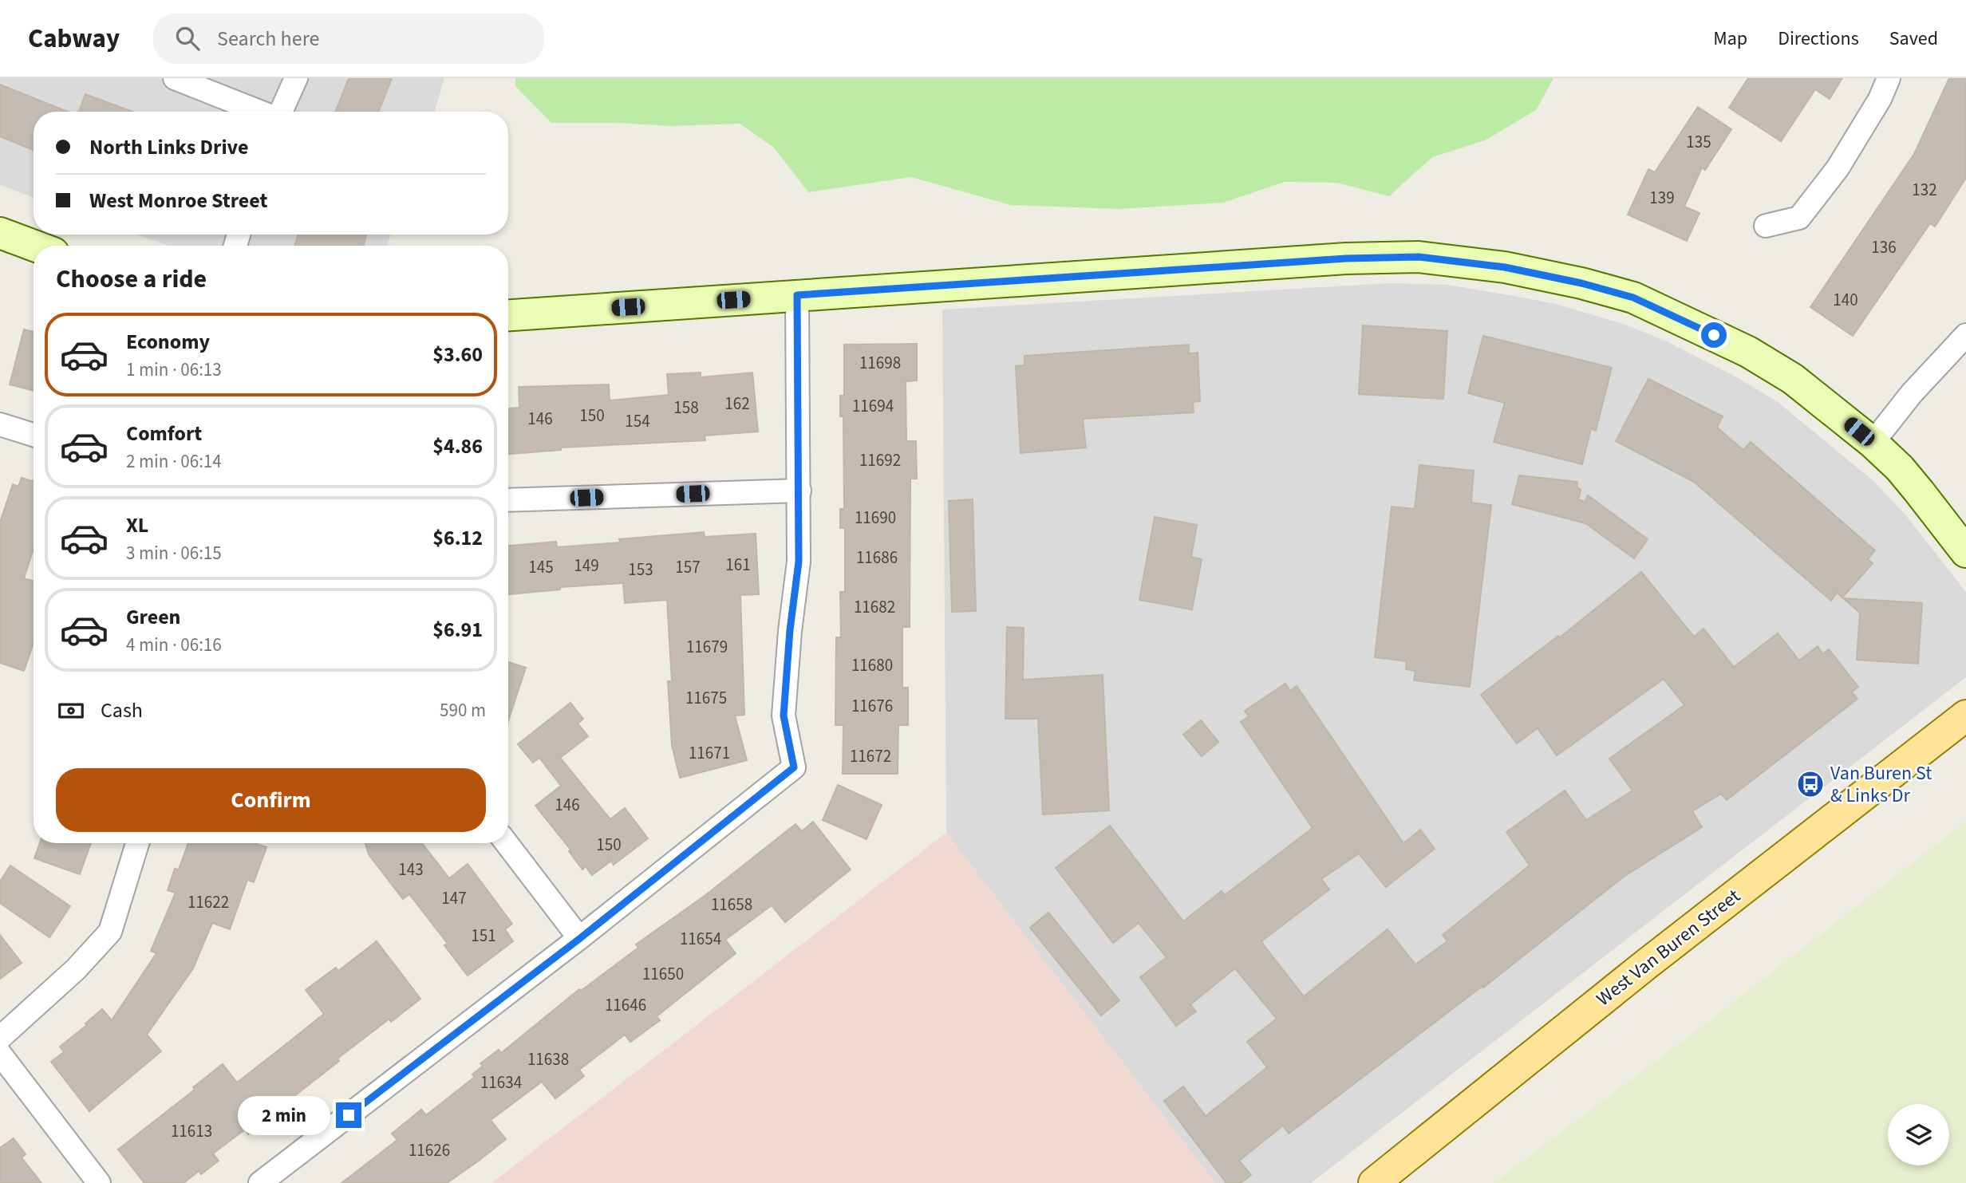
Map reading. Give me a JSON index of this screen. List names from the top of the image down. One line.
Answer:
{"streets":{"main road":["West Van Buren Street"]},"places":{"bus stop":["Van Buren St & Links Dr"]},"house_numbers":["135","132","139","136","140","11698","162","11694","158","150","146","154","11692","11690","11686","161","149","145","157","153","11682","11679","11680","11675","11676","11671","11672","146","150","143","147","11622","11658","151","11654","11650","11646","11638","11634","11613","11626"],"page":{"header":"Cabway","search":"Search here","nav":["Map","Directions","Saved"],"banner":["North Links Drive","West Monroe Street"],"heading":"Choose a ride","list":[{"name":"Economy","note":"1 min · 06:13","value":"$3.60"},{"name":"Comfort","note":"2 min · 06:14","value":"$4.86"},{"name":"XL","note":"3 min · 06:15","value":"$6.12"},{"name":"Green","note":"4 min · 06:16","value":"$6.91"}],"pay":["Cash","590 m"],"buttons":"Confirm","bubble":"2 min"}}
